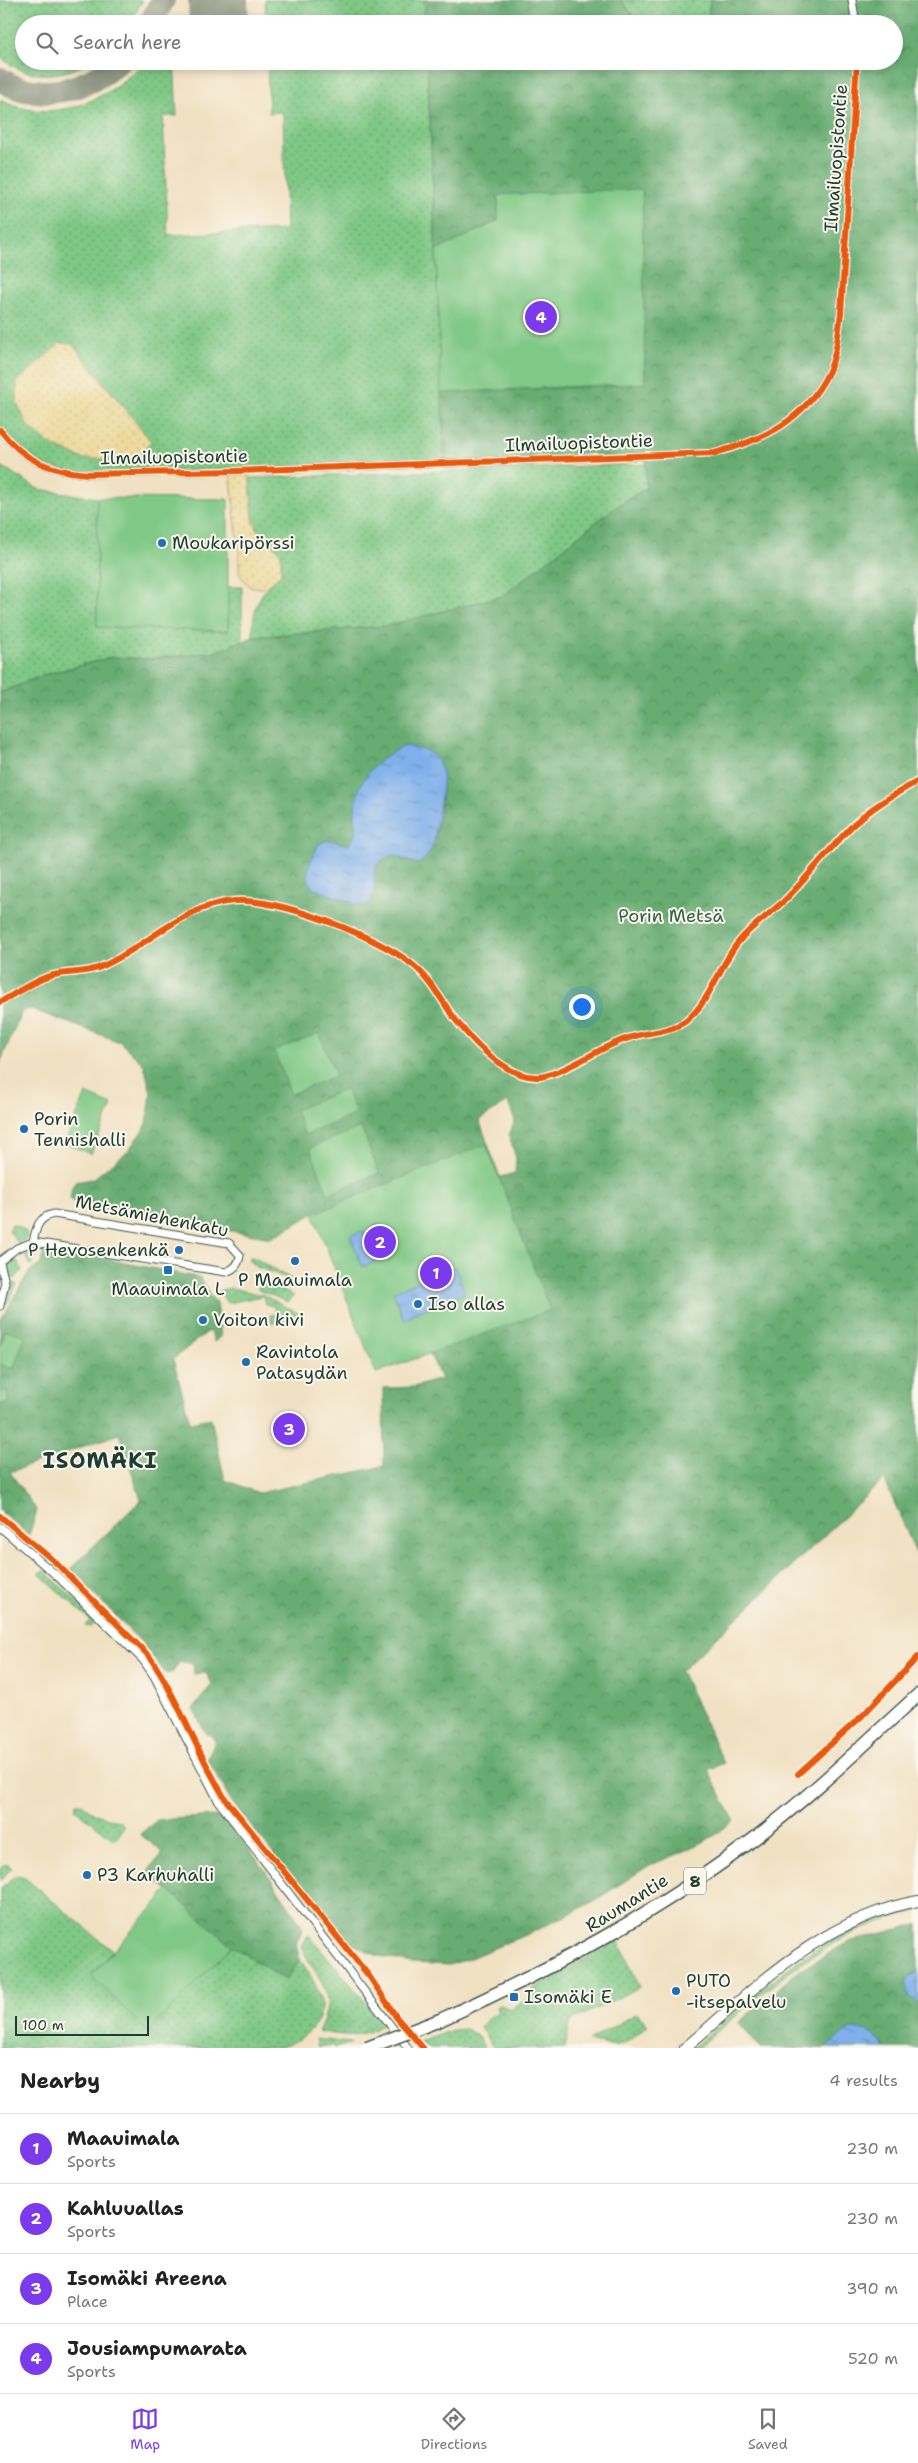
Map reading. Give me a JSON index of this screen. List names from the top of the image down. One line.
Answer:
{"streets":{"highway":["8","Raumantie"],"street":["Ilmailuopistontie","Metsämiehenkatu"]},"districts":["ISOMÄKI"],"parks":["Porin Metsä"],"places":{"other":["Moukaripörssi","Porin Tennishalli","P Hevosenkenkä","P Maauimala","Iso allas","Voiton kivi","Ravintola Patasydän","P3 Karhuhalli","PUTO -itsepalvelu"],"transit":["Maauimala L","Isomäki E"]},"scale_bar":"100 m","page":{"search":"Search here","pins":["4","2","1","3"],"scale":"100 m","heading":["Nearby","4 results"],"list":[{"mark":"1","name":"Maauimala","note":"Sports","value":"230 m"},{"mark":"2","name":"Kahluuallas","note":"Sports","value":"230 m"},{"mark":"3","name":"Isomäki Areena","note":"Place","value":"390 m"},{"mark":"4","name":"Jousiampumarata","note":"Sports","value":"520 m"}],"nav":["Map","Directions","Saved"]}}
